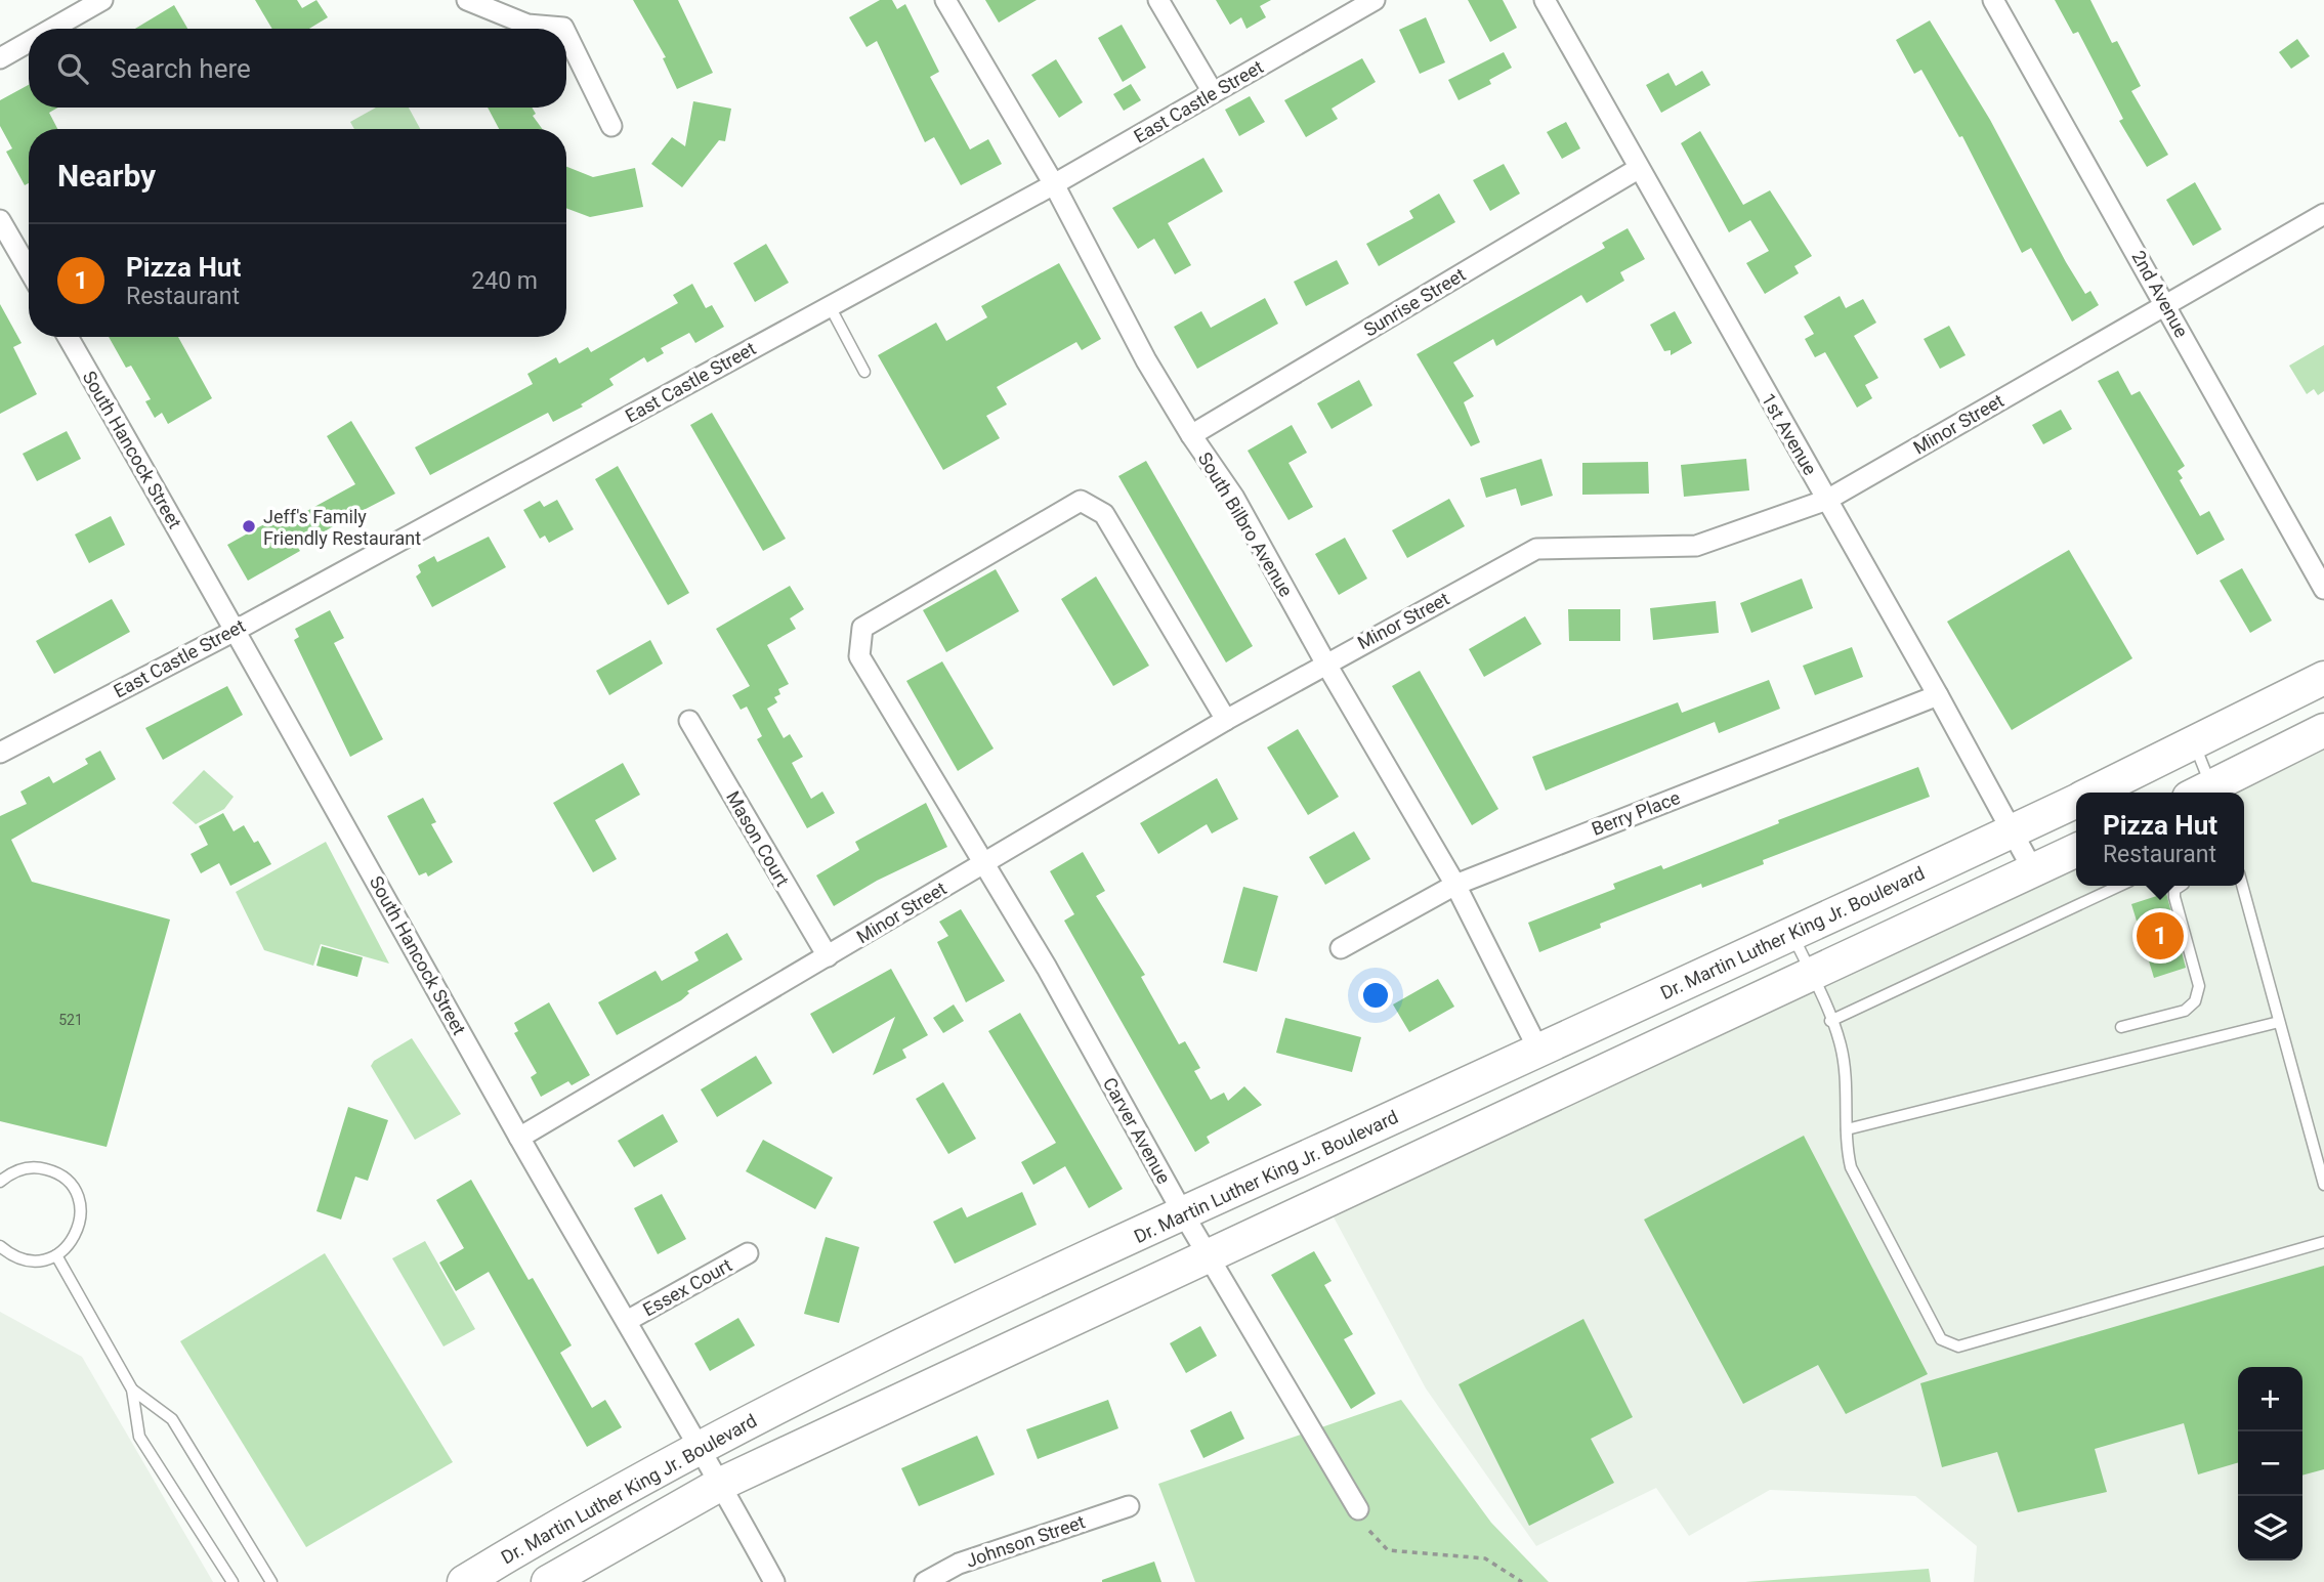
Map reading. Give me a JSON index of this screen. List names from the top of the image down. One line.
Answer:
{"streets":{"main road":["Dr. Martin Luther King Jr. Boulevard"],"street":["East Castle Street","2nd Avenue","Sunrise Street","Minor Street","1st Avenue","South Hancock Street","South Bilbro Avenue","Berry Place","Mason Court","Carver Avenue","Essex Court","Johnson Street"]},"crossings":[["East Castle Street","South Hancock Street"],["East Castle Street","South Bilbro Avenue"],["2nd Avenue","Minor Street"],["Sunrise Street","1st Avenue"],["Sunrise Street","South Bilbro Avenue"],["Minor Street","1st Avenue"],["Minor Street","South Hancock Street"],["Minor Street","South Bilbro Avenue"],["Minor Street","Mason Court"],["Minor Street","Carver Avenue"],["1st Avenue","Berry Place"],["1st Avenue","Dr. Martin Luther King Jr. Boulevard"],["South Hancock Street","Dr. Martin Luther King Jr. Boulevard"],["South Hancock Street","Essex Court"],["South Bilbro Avenue","Berry Place"],["South Bilbro Avenue","Dr. Martin Luther King Jr. Boulevard"],["Dr. Martin Luther King Jr. Boulevard","Carver Avenue"]],"places":["Jeff's Family Friendly Restaurant"],"house_numbers":["521"],"page":{"search":"Search here","heading":"Nearby","list":[{"mark":"1","name":"Pizza Hut","note":"Restaurant","value":"240 m"}],"popup":["Pizza Hut","Restaurant"],"pins":"1","map_buttons":["+","−"]}}
